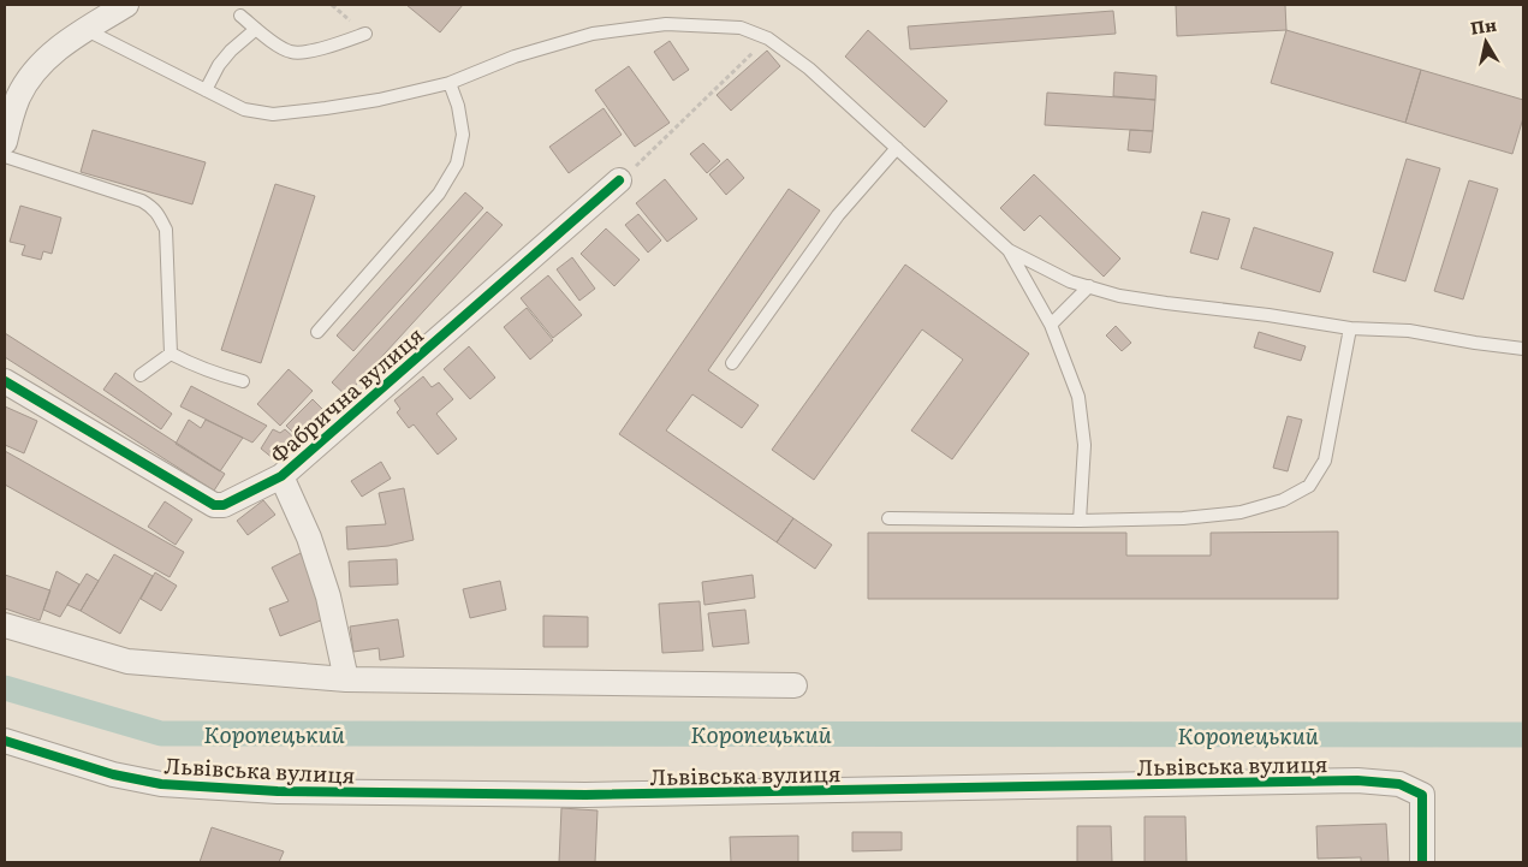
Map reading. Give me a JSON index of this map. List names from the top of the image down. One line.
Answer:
{"streets":{"street":["Фабрична вулиця","Львівська вулиця"]},"water":["Коропецький"],"north":"top"}
